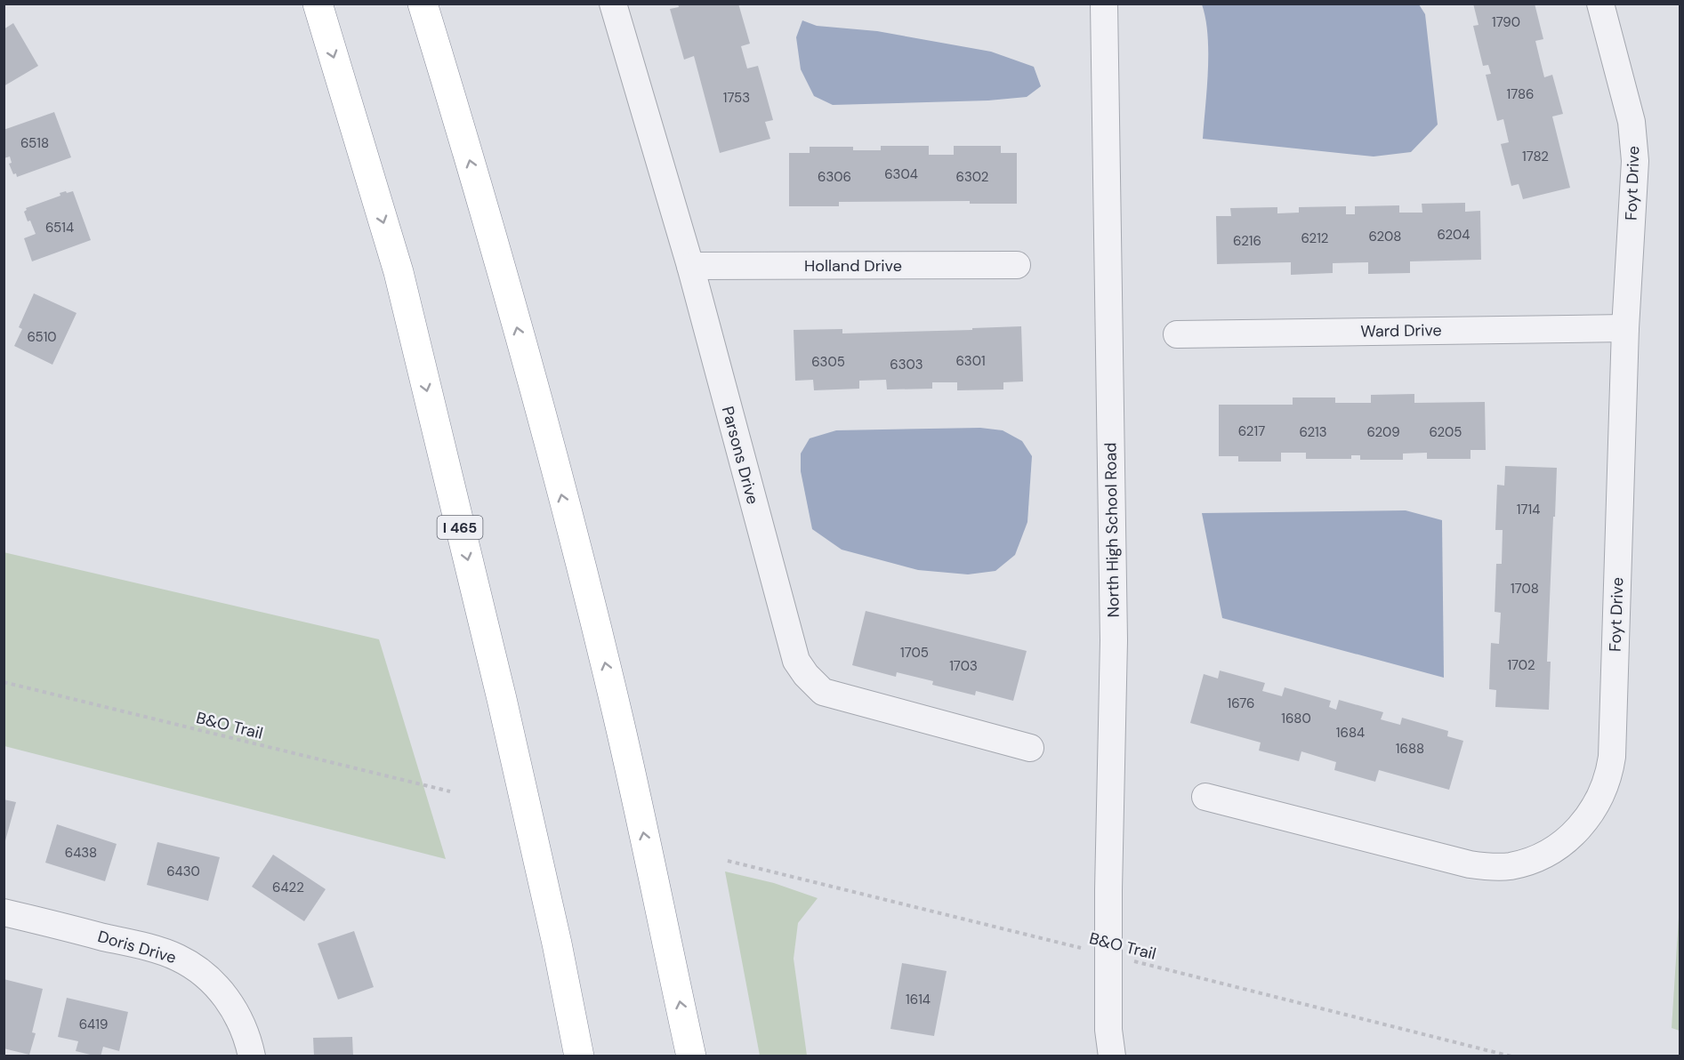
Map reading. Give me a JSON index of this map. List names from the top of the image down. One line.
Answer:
{"streets":{"highway":["I 465"],"street":["Foyt Drive","Holland Drive","Ward Drive","Parsons Drive","North High School Road","Doris Drive"],"path":["B&O Trail"]},"crossings":[["Foyt Drive","Ward Drive"],["Holland Drive","Parsons Drive"],["North High School Road","B&O Trail"]],"house_numbers":["1790","1786","1753","6518","1782","6304","6306","6302","6514","6204","6208","6212","6216","6510","6301","6305","6303","6217","6213","6209","6205","1714","1708","1705","1702","1703","1676","1680","1684","1688","6438","6430","6422","1614","6419"]}
